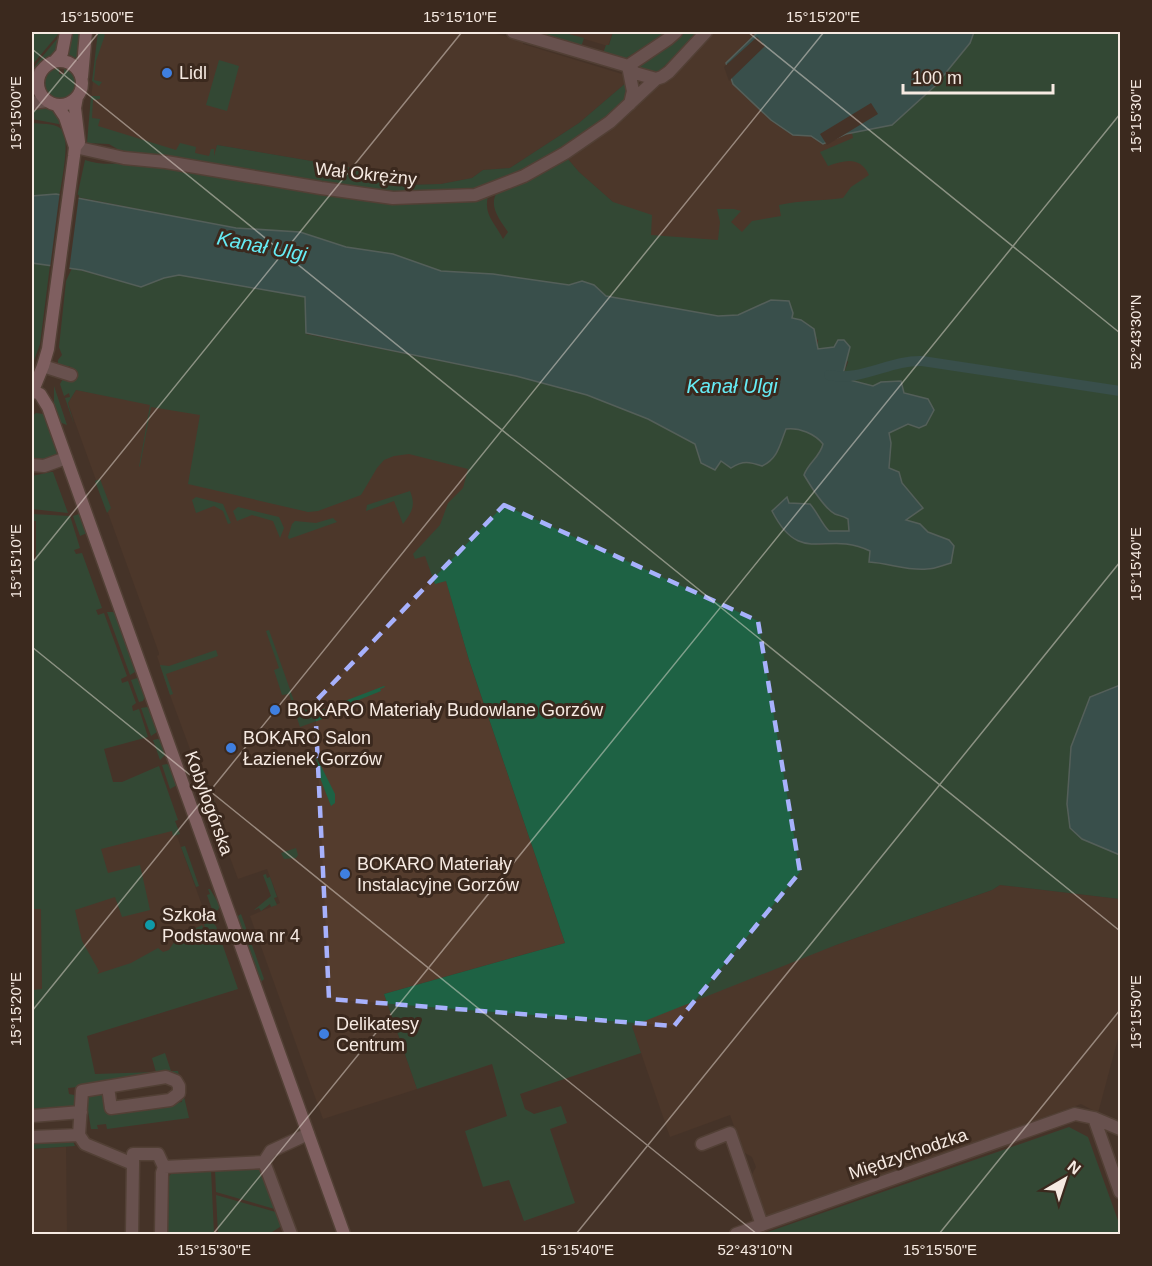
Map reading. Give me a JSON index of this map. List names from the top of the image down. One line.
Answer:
{"streets":{"street":["Wał Okrężny","Kobylogórska","Międzychodzka"]},"water":["Kanał Ulgi"],"places":["Lidl","BOKARO Materiały Budowlane Gorzów","BOKARO Salon Łazienek Gorzów","BOKARO Materiały Instalacyjne Gorzów","Szkoła Podstawowa nr 4","Delikatesy Centrum"],"scale_bar":"100 m","north":"top right","coordinates":["15°15'00\"E","15°15'10\"E","15°15'20\"E","15°15'30\"E","52°43'30\"N","15°15'40\"E","15°15'50\"E","52°43'10\"N"]}
